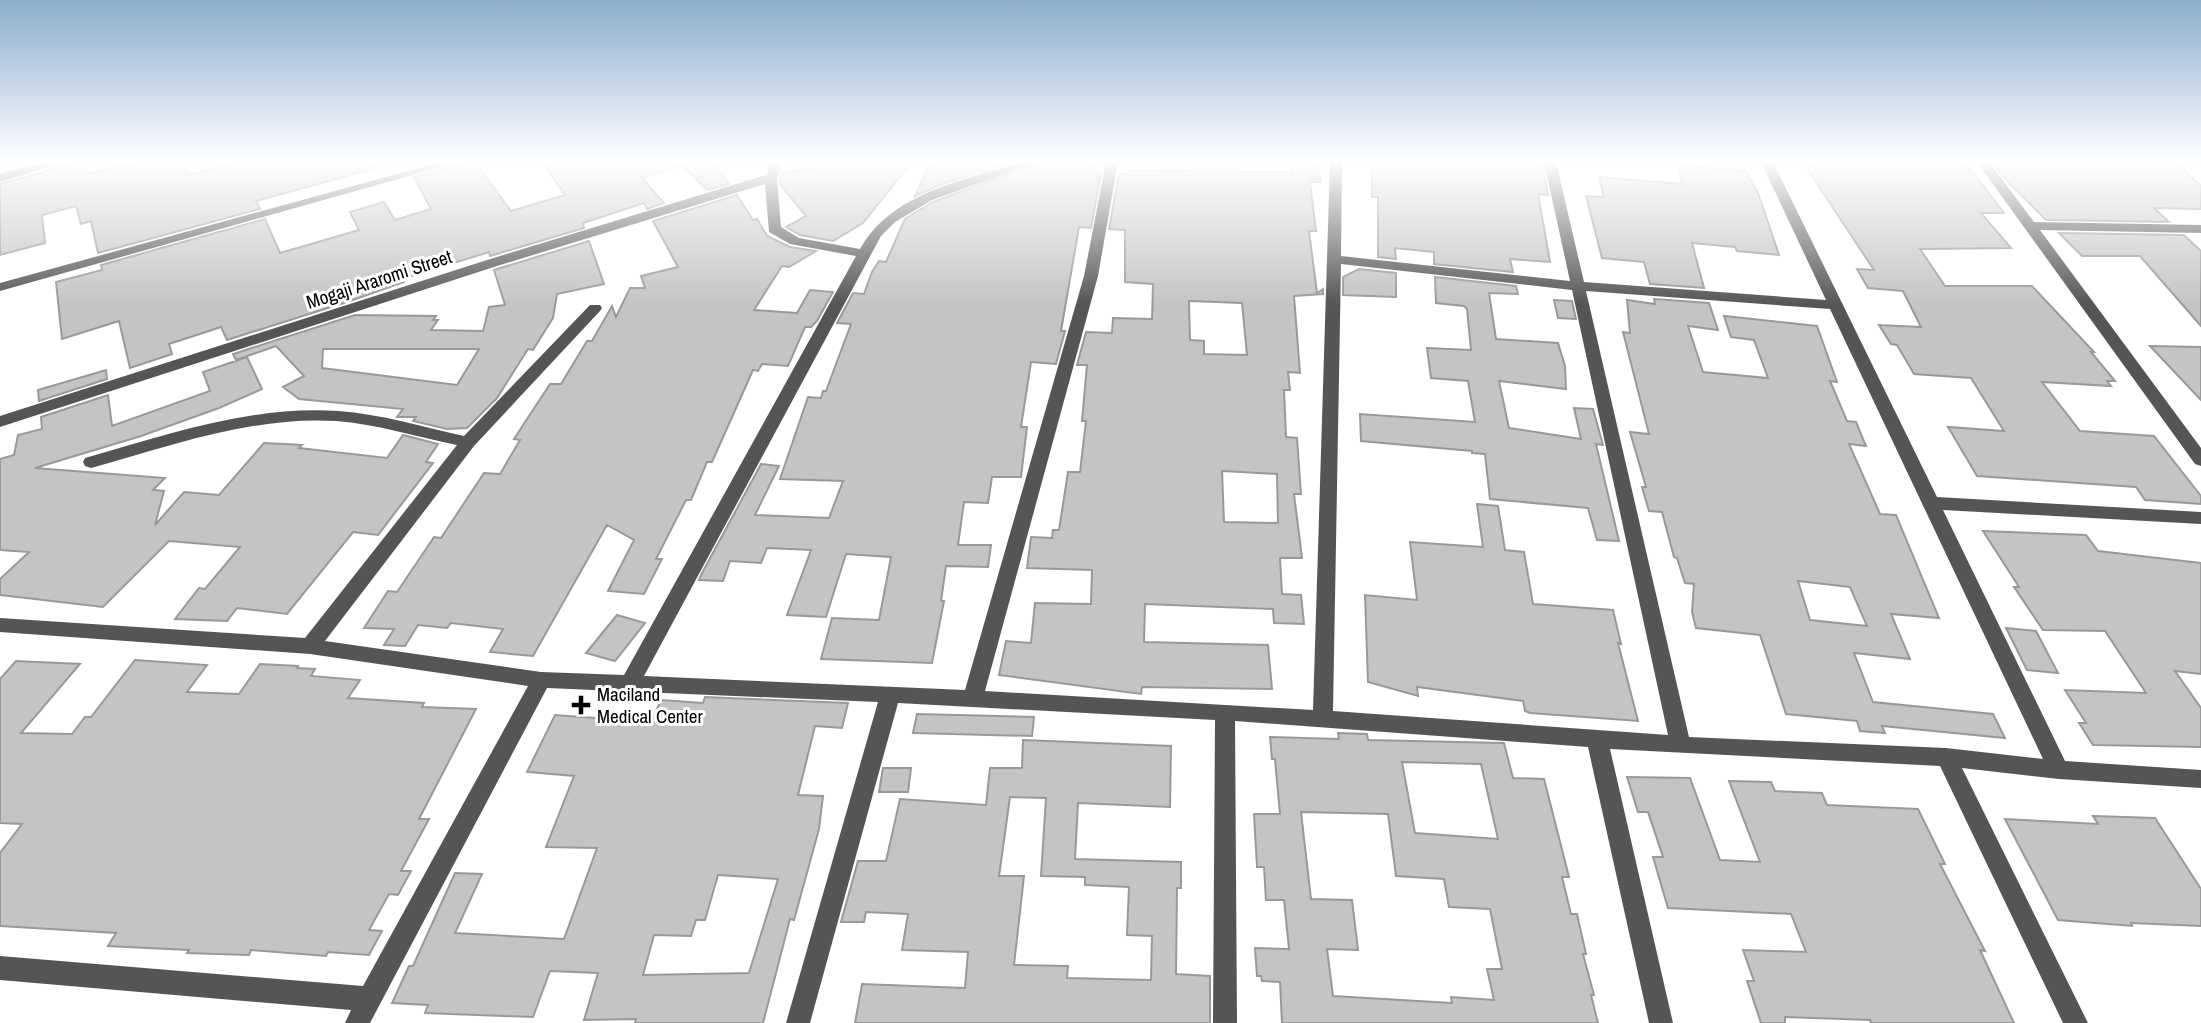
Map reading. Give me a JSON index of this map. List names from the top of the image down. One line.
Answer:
{"streets":{"street":["Mogaji Araromi Street"]},"places":{"health":["Maciland Medical Center"]}}
